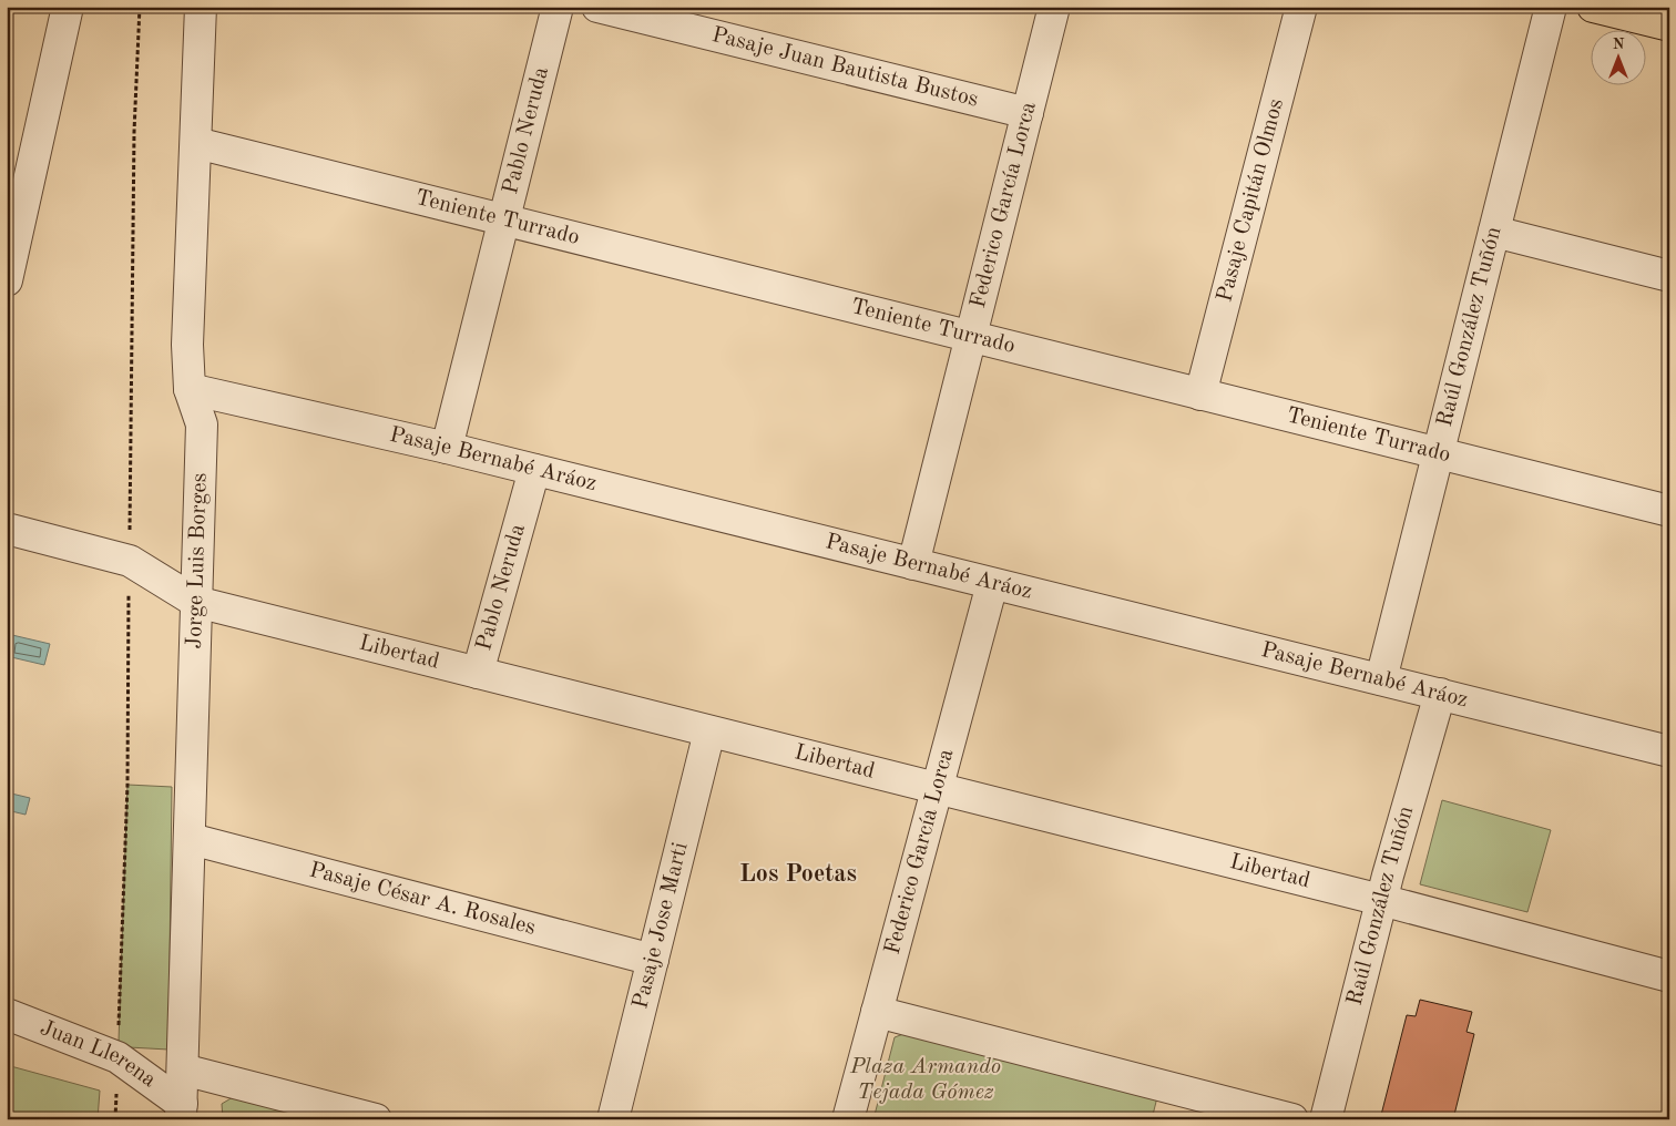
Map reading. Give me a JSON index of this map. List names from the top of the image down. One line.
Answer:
{"streets":{"street":["Pasaje Juan Bautista Bustos","Pablo Neruda","Pasaje Capitán Olmos","Federico García Lorca","Teniente Turrado","Raúl González Tuñón","Pasaje Bernabé Aráoz","Jorge Luis Borges","Libertad","Pasaje César A. Rosales","Pasaje Jose Marti","Juan Llerena"]},"crossings":[["Pasaje Juan Bautista Bustos","Federico García Lorca"],["Pablo Neruda","Teniente Turrado"],["Pablo Neruda","Pasaje Bernabé Aráoz"],["Pablo Neruda","Libertad"],["Pasaje Capitán Olmos","Teniente Turrado"],["Federico García Lorca","Teniente Turrado"],["Federico García Lorca","Pasaje Bernabé Aráoz"],["Federico García Lorca","Libertad"],["Teniente Turrado","Raúl González Tuñón"],["Teniente Turrado","Jorge Luis Borges"],["Raúl González Tuñón","Pasaje Bernabé Aráoz"],["Raúl González Tuñón","Libertad"],["Pasaje Bernabé Aráoz","Jorge Luis Borges"],["Jorge Luis Borges","Libertad"],["Jorge Luis Borges","Pasaje César A. Rosales"],["Jorge Luis Borges","Juan Llerena"],["Libertad","Pasaje Jose Marti"],["Pasaje César A. Rosales","Pasaje Jose Marti"]],"districts":["Los Poetas"],"parks":["Plaza Armando Tejada Gómez"],"north":"top"}
